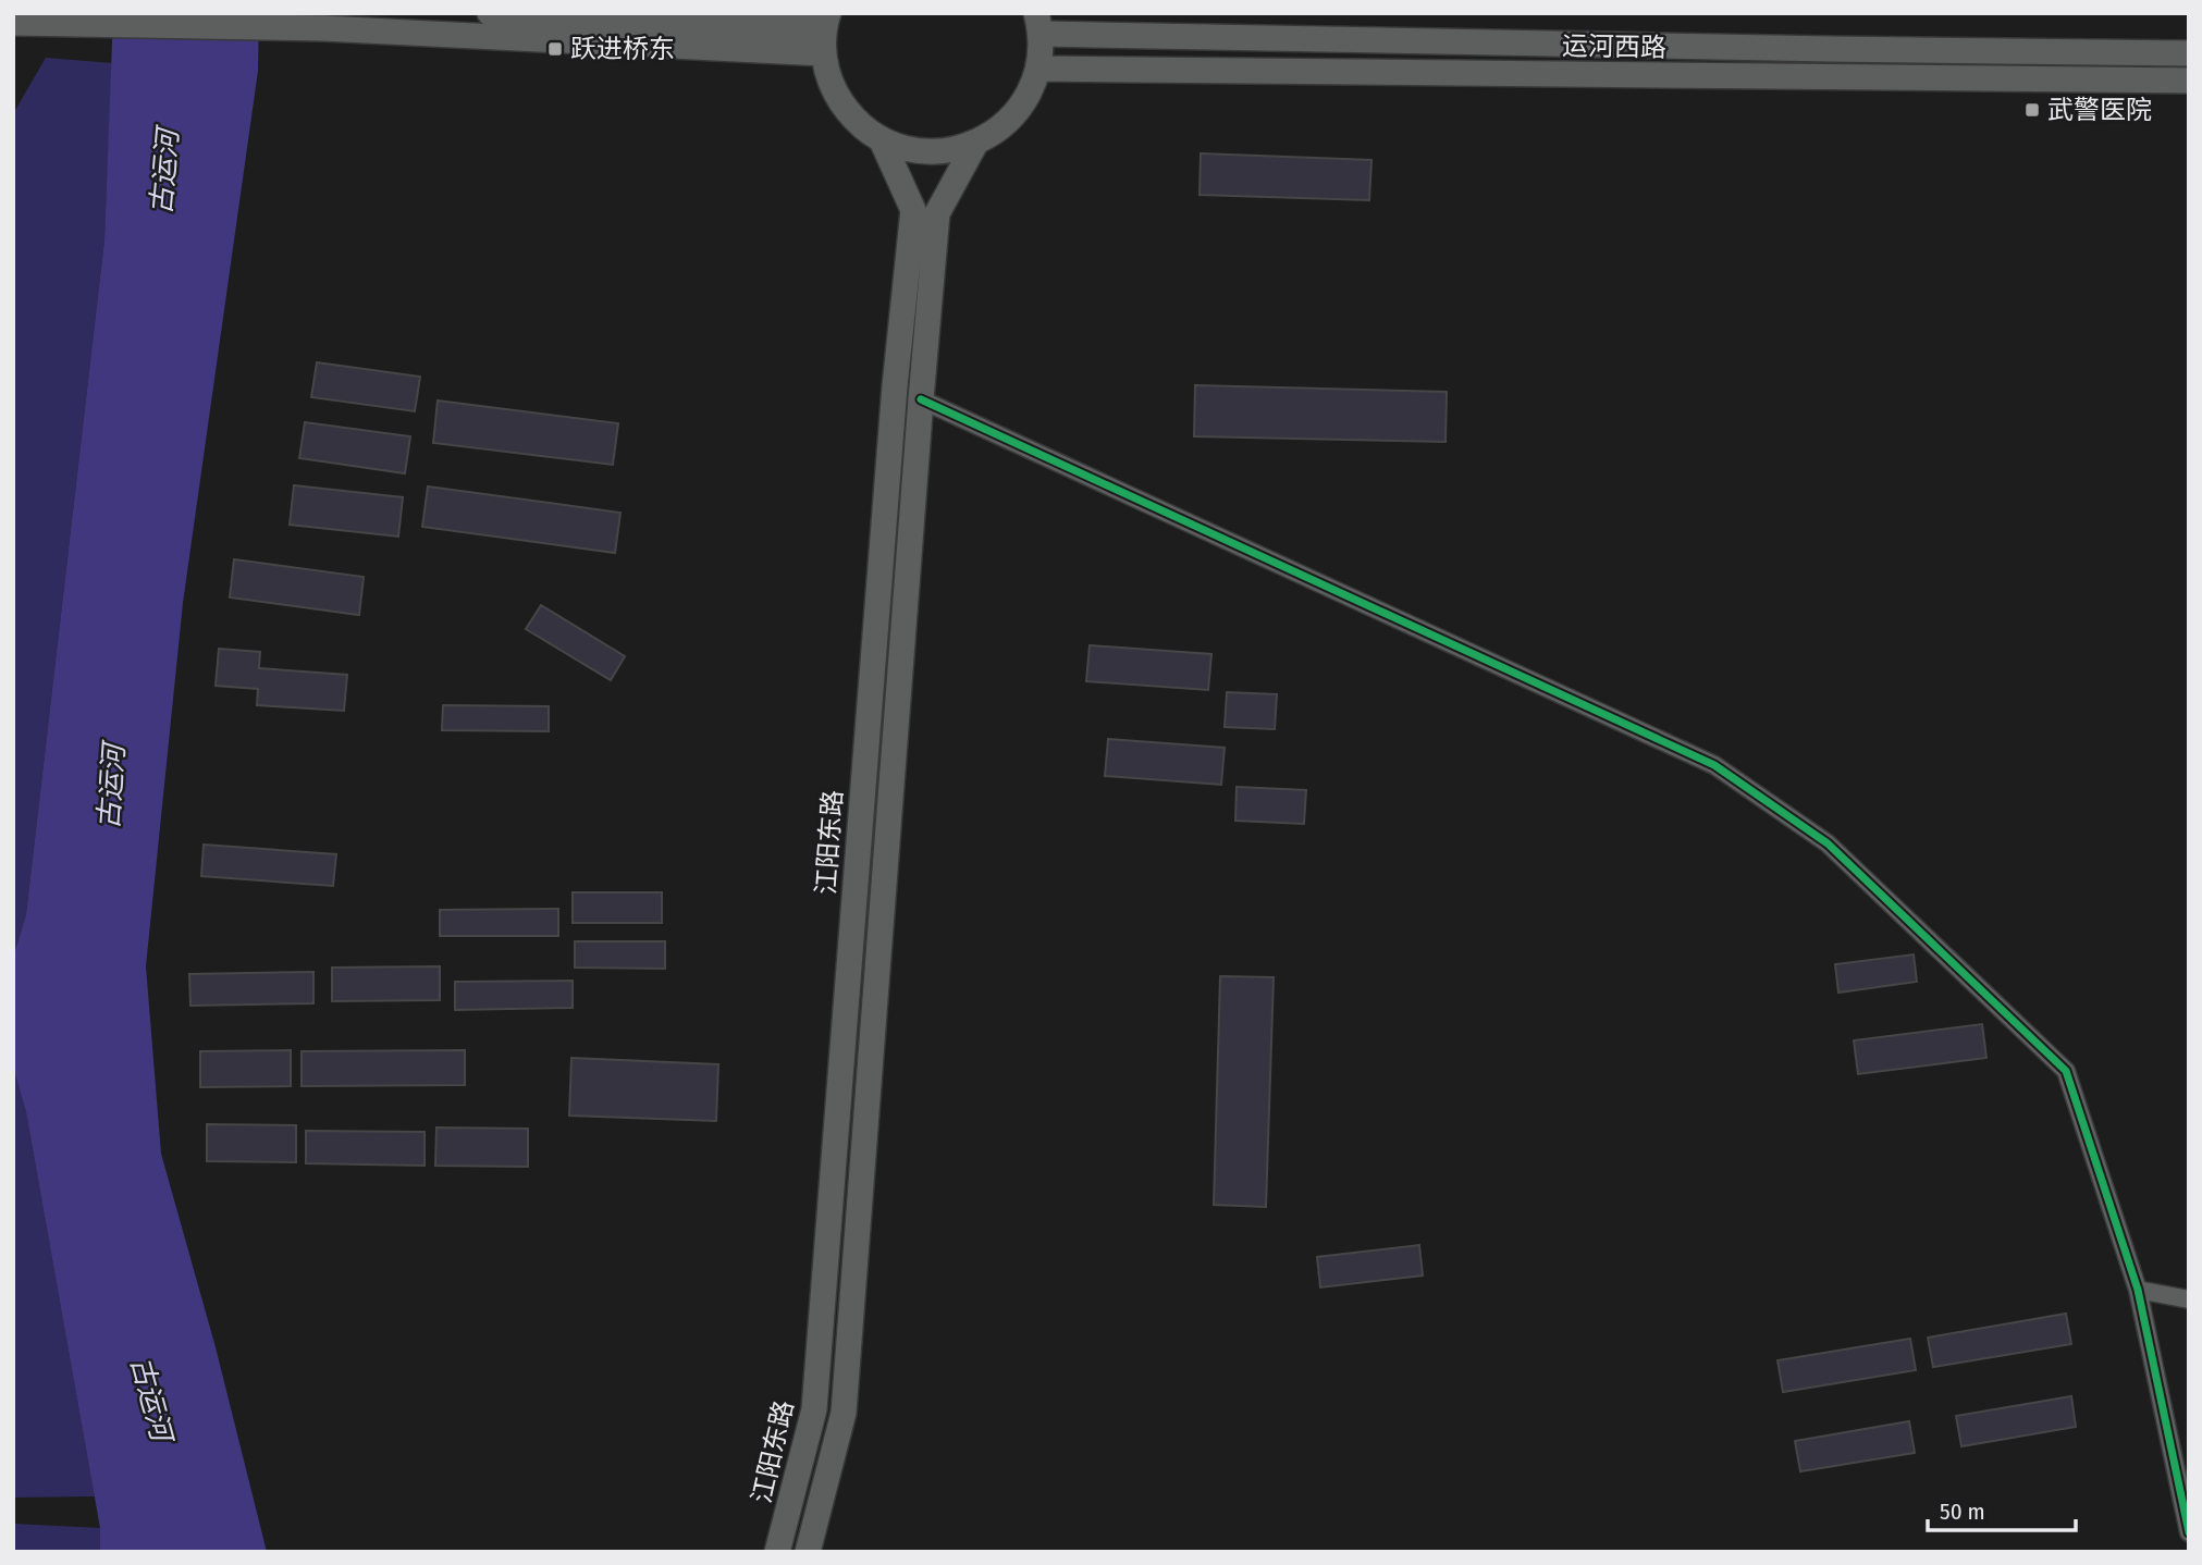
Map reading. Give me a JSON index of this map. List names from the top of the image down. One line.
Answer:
{"streets":{"main road":["运河西路","江阳东路"]},"water":["古运河"],"places":{"transit":["跃进桥东","武警医院"]},"scale_bar":"50 m"}
